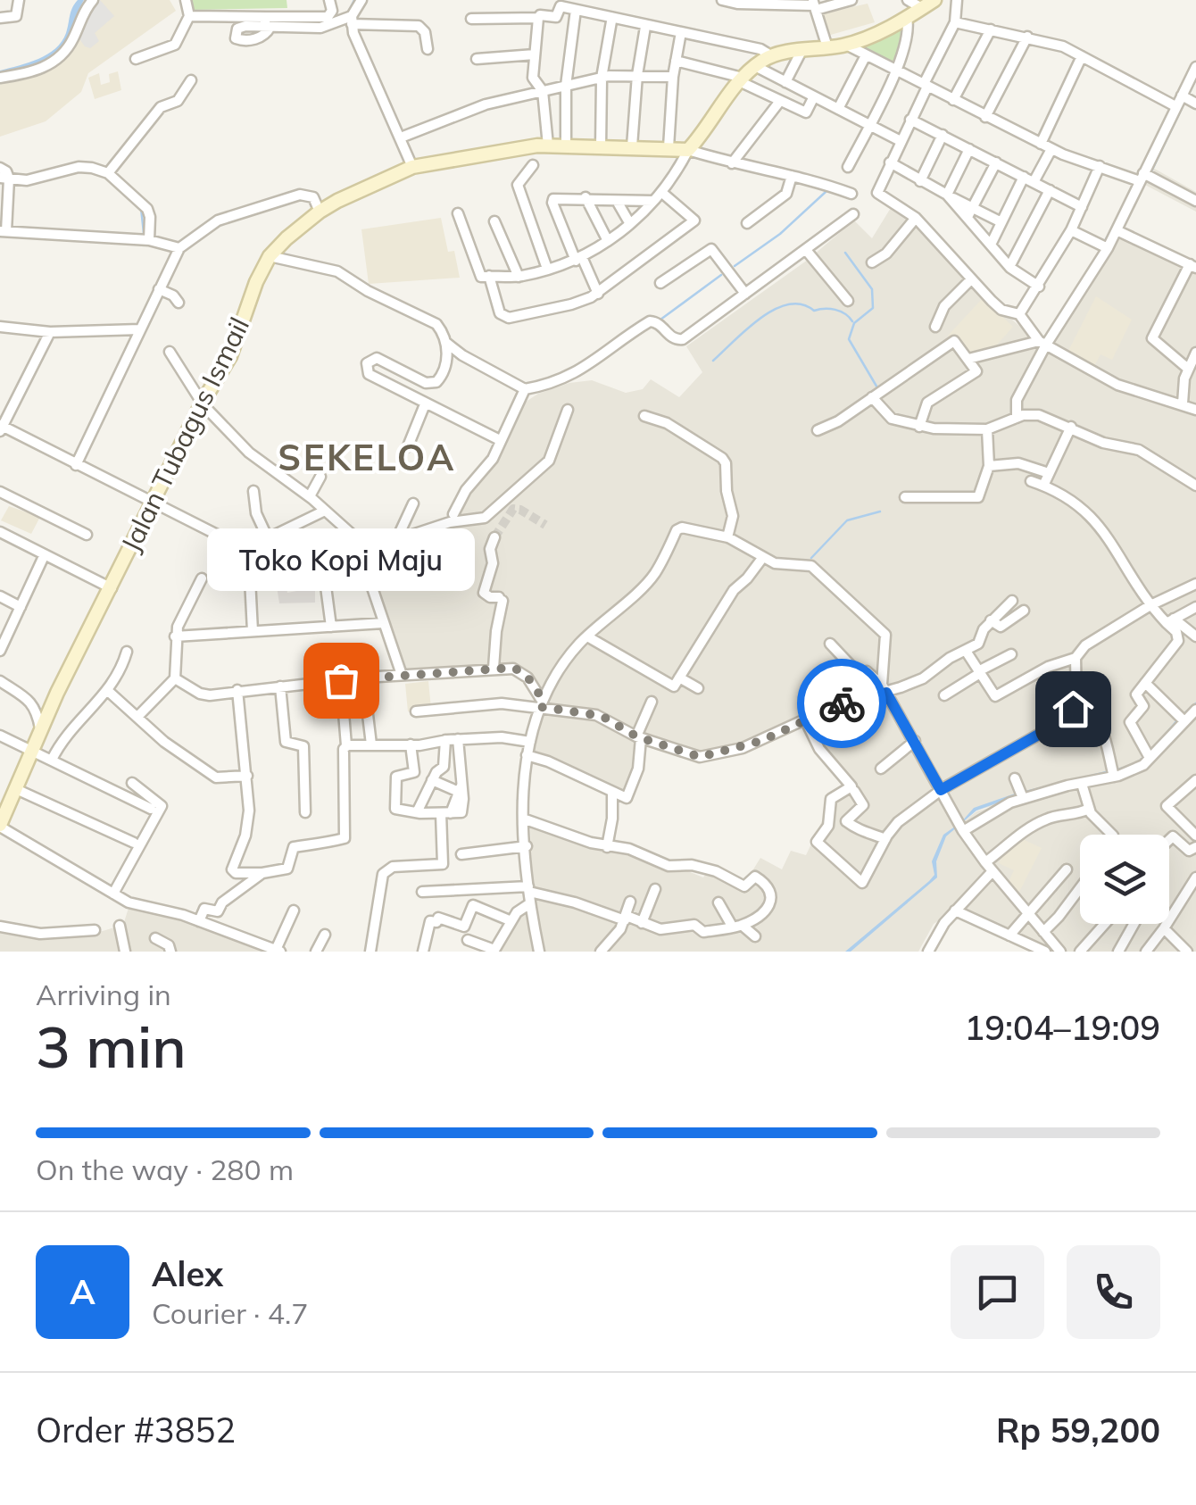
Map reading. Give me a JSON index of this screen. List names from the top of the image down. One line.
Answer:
{"streets":{"main road":["Jalan Tubagus Ismail"]},"districts":["SEKELOA"],"places":["Toko Kopi Maju"],"page":{"bubble":"Toko Kopi Maju","heading":["3 min","Arriving in","19:04–19:09"],"panel":["Alex","Courier · 4.7","Order #3852","Rp 59,200"],"bar":"On the way · 280 m","round":"A"}}
